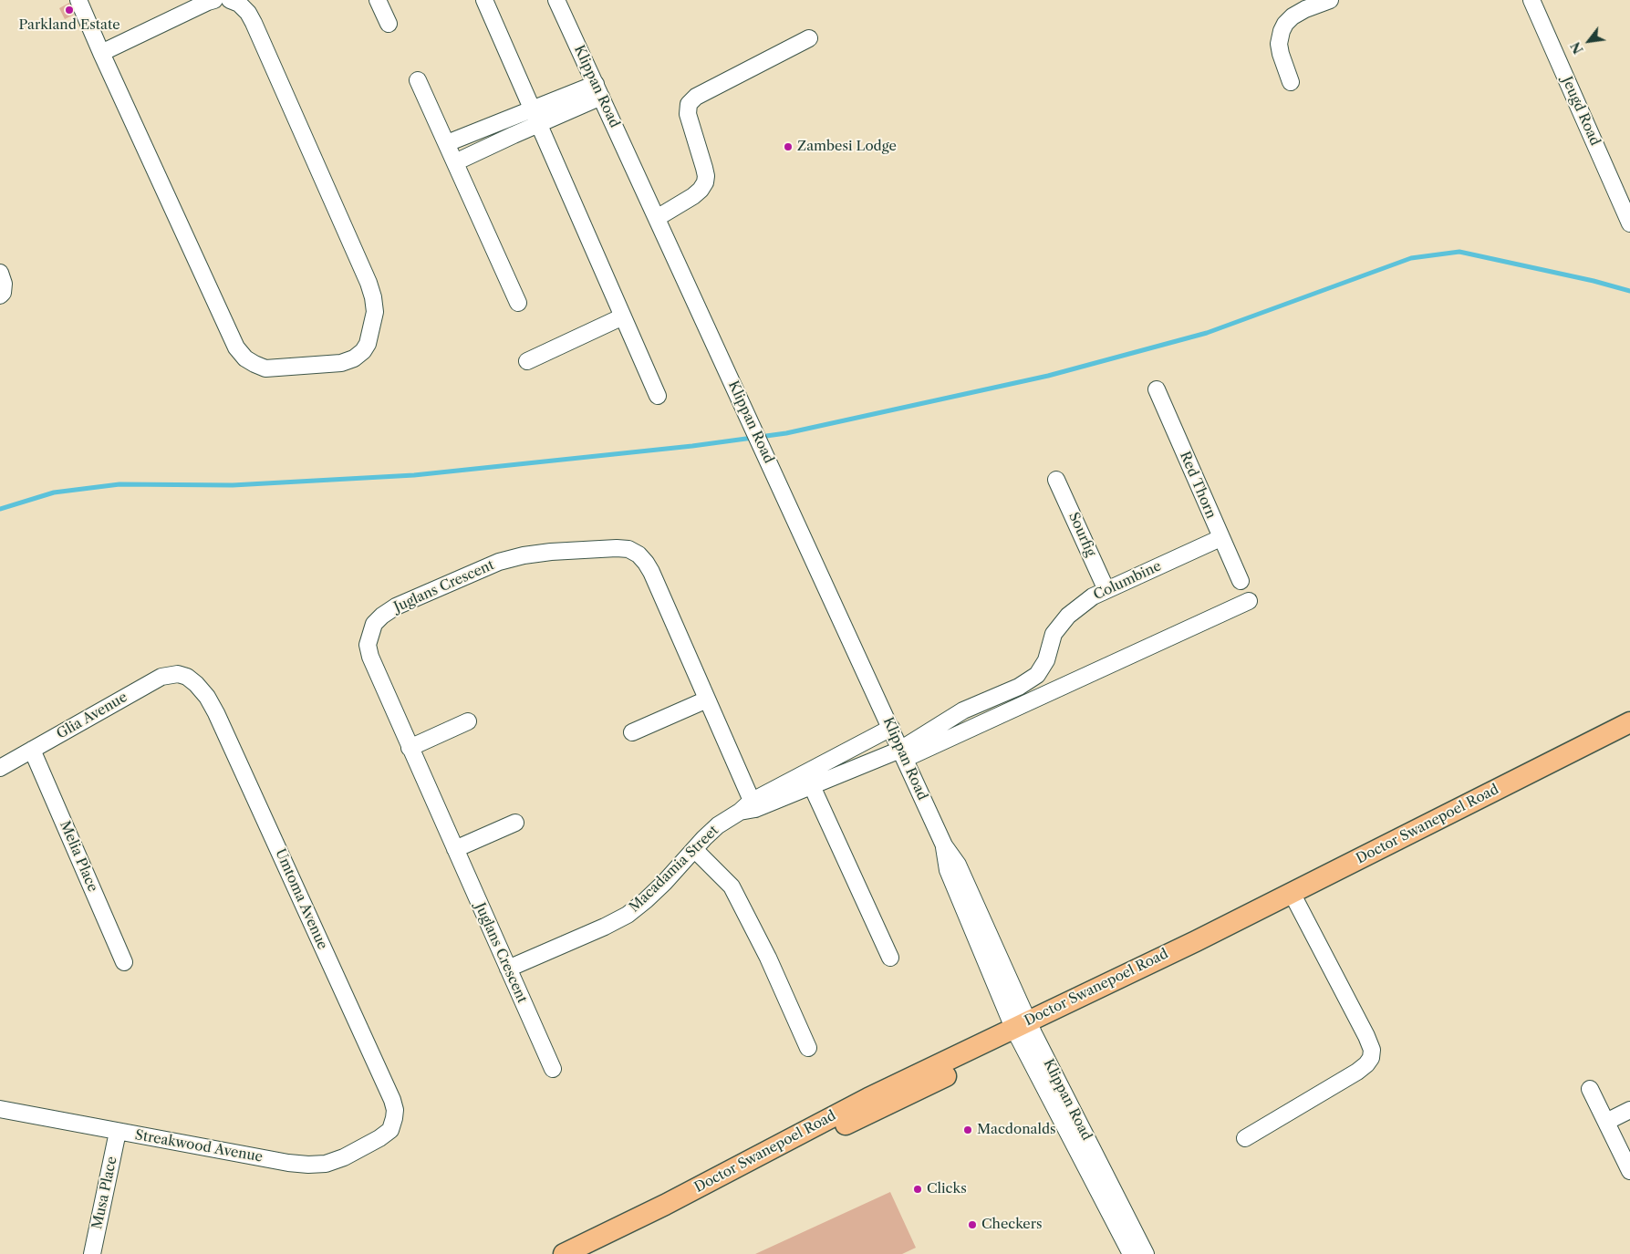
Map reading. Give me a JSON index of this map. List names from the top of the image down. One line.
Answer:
{"streets":{"main road":["Doctor Swanepoel Road"],"street":["Klippan Road","Jeugd Road","Red Thorn","Sourfig","Columbine","Juglans Crescent","Glia Avenue","Melia Place","Macadamia Street","Umtoma Avenue","Streakwood Avenue","Musa Place"]},"crossings":[["Klippan Road","Columbine"],["Klippan Road","Doctor Swanepoel Road"],["Klippan Road","Macadamia Street"],["Red Thorn","Columbine"],["Sourfig","Columbine"],["Columbine","Macadamia Street"],["Juglans Crescent","Macadamia Street"],["Glia Avenue","Melia Place"],["Glia Avenue","Umtoma Avenue"],["Umtoma Avenue","Streakwood Avenue"],["Streakwood Avenue","Musa Place"]],"places":["Parkland Estate","Zambesi Lodge","Macdonalds","Clicks","Checkers"],"north":"bottom left"}
